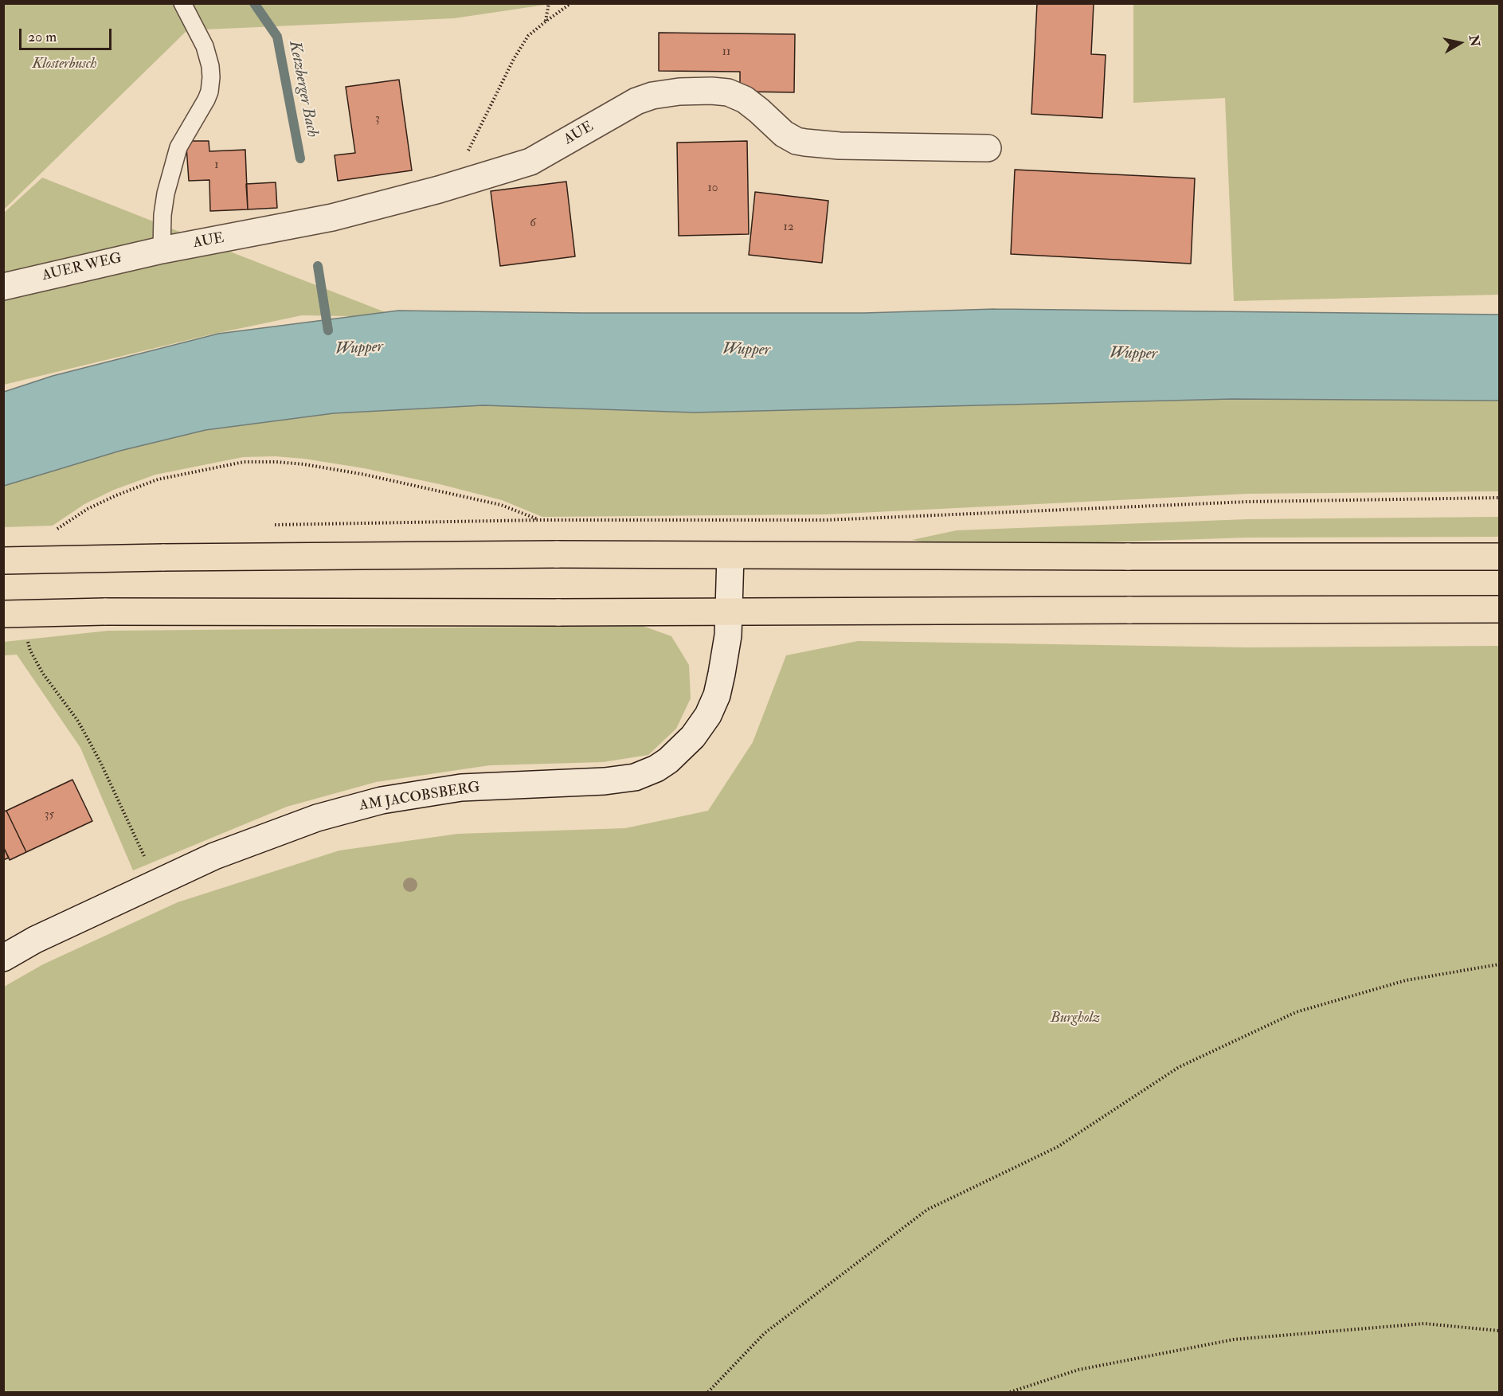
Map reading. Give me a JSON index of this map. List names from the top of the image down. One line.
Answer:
{"streets":{"street":["AUE","AUER WEG","AM JACOBSBERG"]},"crossings":[["AUE","AUER WEG"]],"water":["Ketzberger Bach","Wupper"],"parks":["Klosterbusch","Burgholz"],"house_numbers":["11","3","1","10","6","12","35"],"scale_bar":"20 m","north":"right"}
